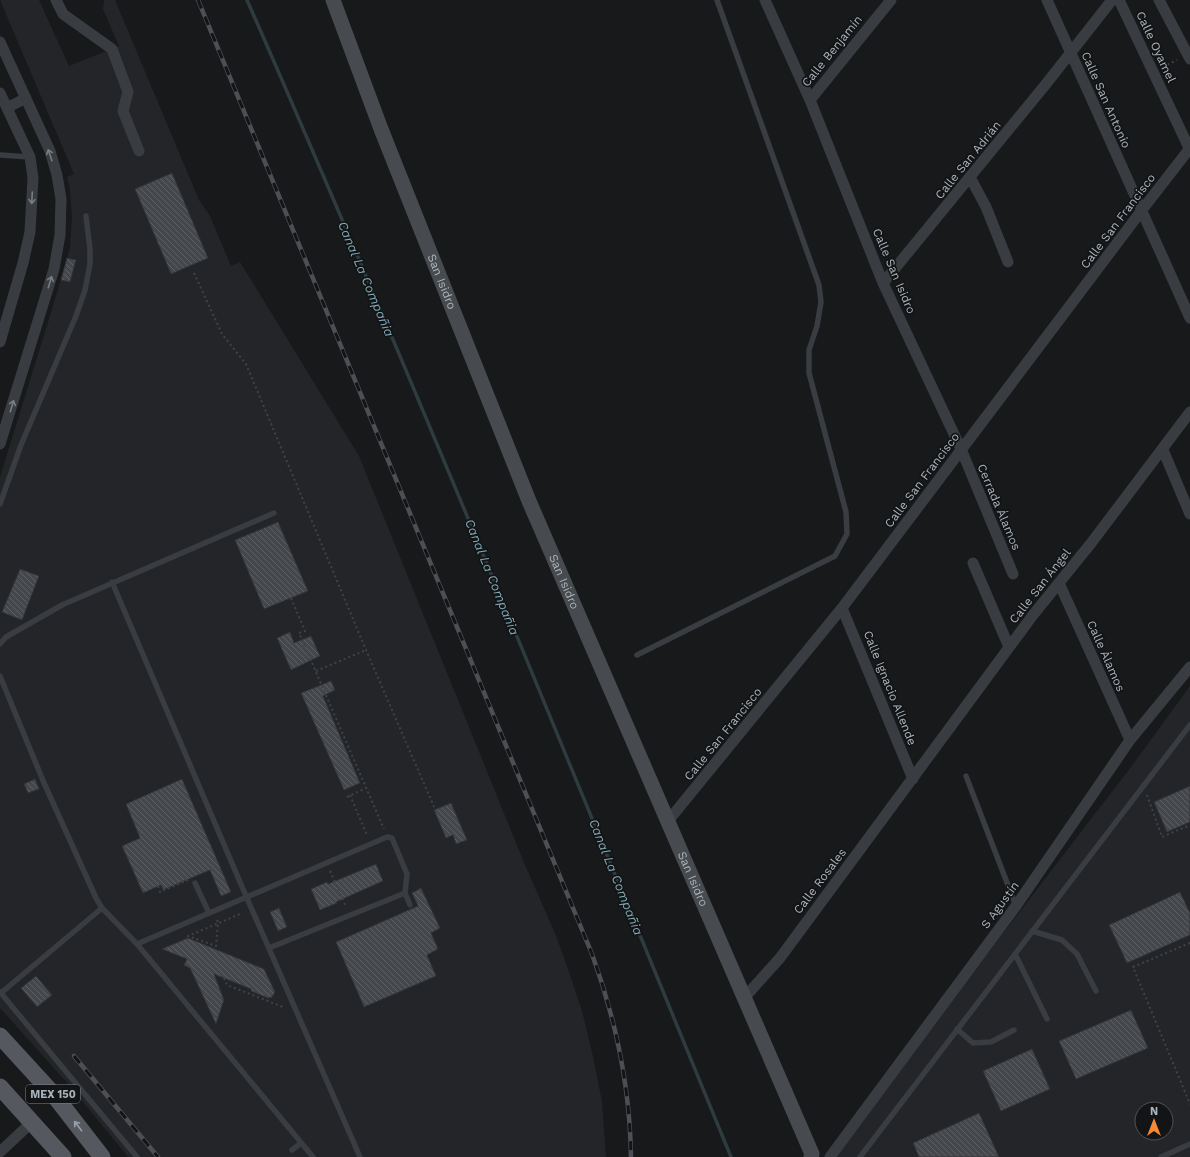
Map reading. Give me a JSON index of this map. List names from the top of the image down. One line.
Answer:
{"streets":{"main road":["San Isidro","MEX 150"],"street":["Calle Oyamel","Calle Benjamín","Calle San Antonio","Calle San Adrián","Calle San Francisco","Calle San Isidro","Cerrada Álamos","Calle San Ángel","Calle Álamos","Calle Ignacio Allende","Calle Rosales","S Agustín"]},"crossings":[["Calle Oyamel","Calle San Francisco"],["Calle Benjamín","Calle San Isidro"],["Calle San Antonio","Calle San Adrián"],["Calle San Antonio","Calle San Francisco"],["Calle San Adrián","Calle San Isidro"],["Calle San Francisco","Calle San Isidro"],["Calle San Francisco","San Isidro"],["Calle San Francisco","Cerrada Álamos"],["Calle San Francisco","Calle Ignacio Allende"],["Calle San Isidro","Cerrada Álamos"],["San Isidro","Calle Rosales"],["Calle San Ángel","Calle Álamos"],["Calle San Ángel","Calle Ignacio Allende"],["Calle San Ángel","Calle Rosales"],["Calle Álamos","S Agustín"],["Calle Ignacio Allende","Calle Rosales"]],"water":["Canal La Compañia"],"north":"top"}
